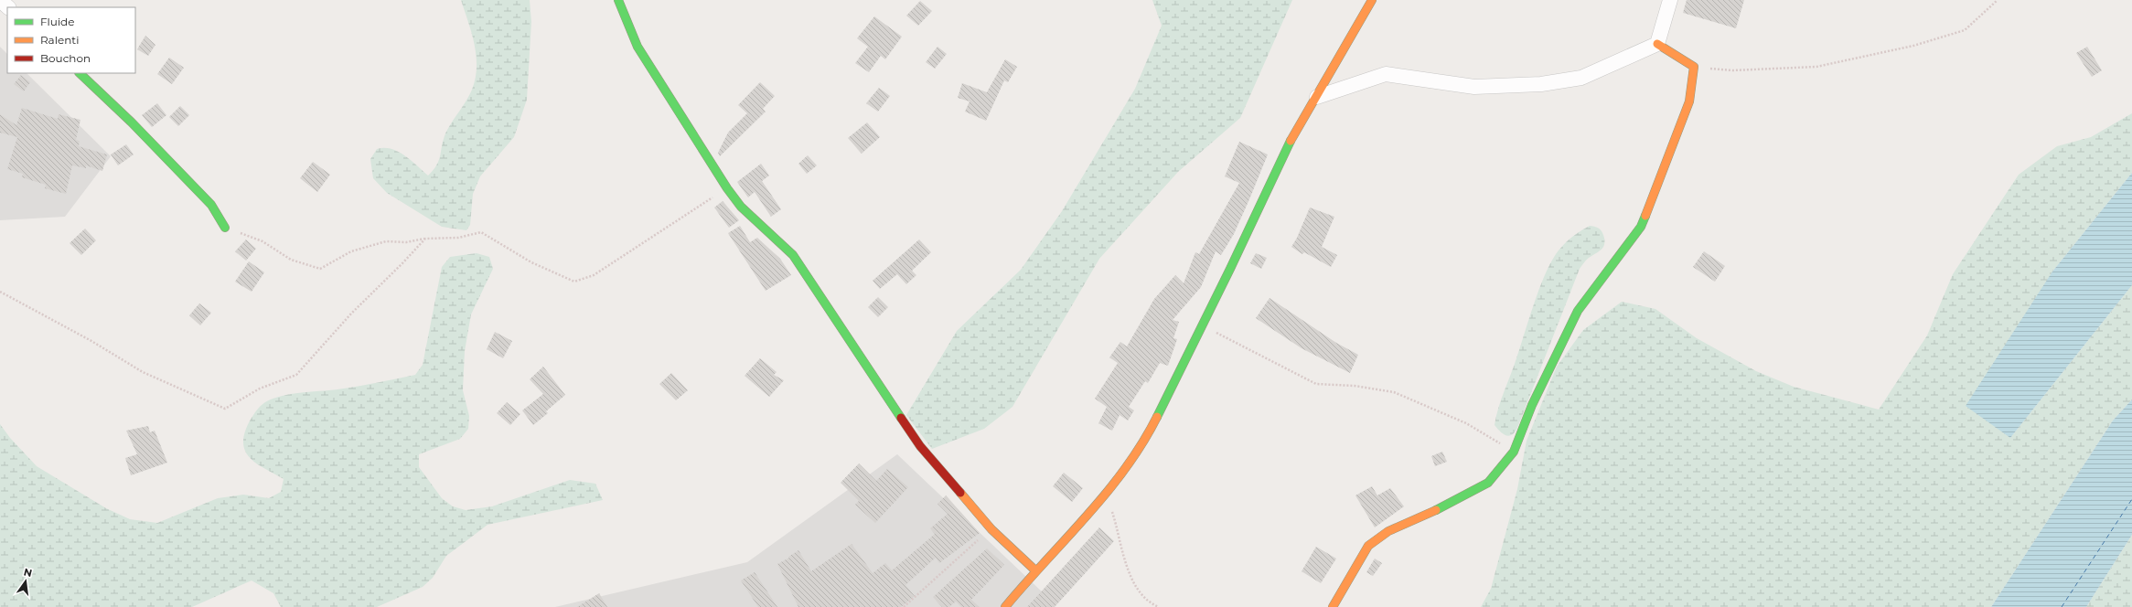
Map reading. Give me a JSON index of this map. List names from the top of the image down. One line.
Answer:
{"legend":["Fluide","Ralenti","Bouchon"],"north":"top"}
